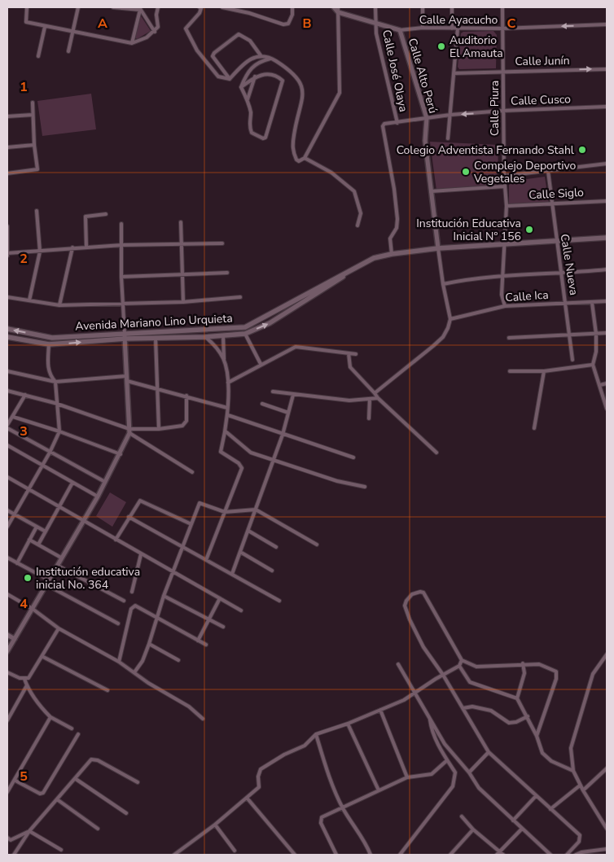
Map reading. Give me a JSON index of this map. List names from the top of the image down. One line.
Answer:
{"streets":{"main road":["Avenida Mariano Lino Urquieta"],"street":["Calle Ayacucho","Calle Junín","Calle José Olaya","Calle Alto Perú","Calle Cusco","Calle Piura","Calle Siglo","Calle Nueva","Calle Ica"]},"crossings":[["Calle Ayacucho","Calle José Olaya"],["Calle Ayacucho","Calle Alto Perú"],["Calle Ayacucho","Calle Piura"],["Calle Junín","Calle Piura"],["Calle José Olaya","Calle Cusco"],["Calle Alto Perú","Calle Cusco"],["Calle Cusco","Calle Piura"],["Calle Piura","Calle Siglo"],["Calle Piura","Calle Ica"],["Calle Siglo","Calle Nueva"],["Calle Nueva","Calle Ica"]],"one_way":["Calle Ayacucho","Calle Junín"],"places":["Auditorio El Amauta","Colegio Adventista Fernando Stahl","Complejo Deportivo Vegetales","Institución Educativa Inicial Nº 156","Institución educativa inicial No. 364"],"grid":{"columns":["A","B","C"],"rows":["1","2","3","4","5"]}}
